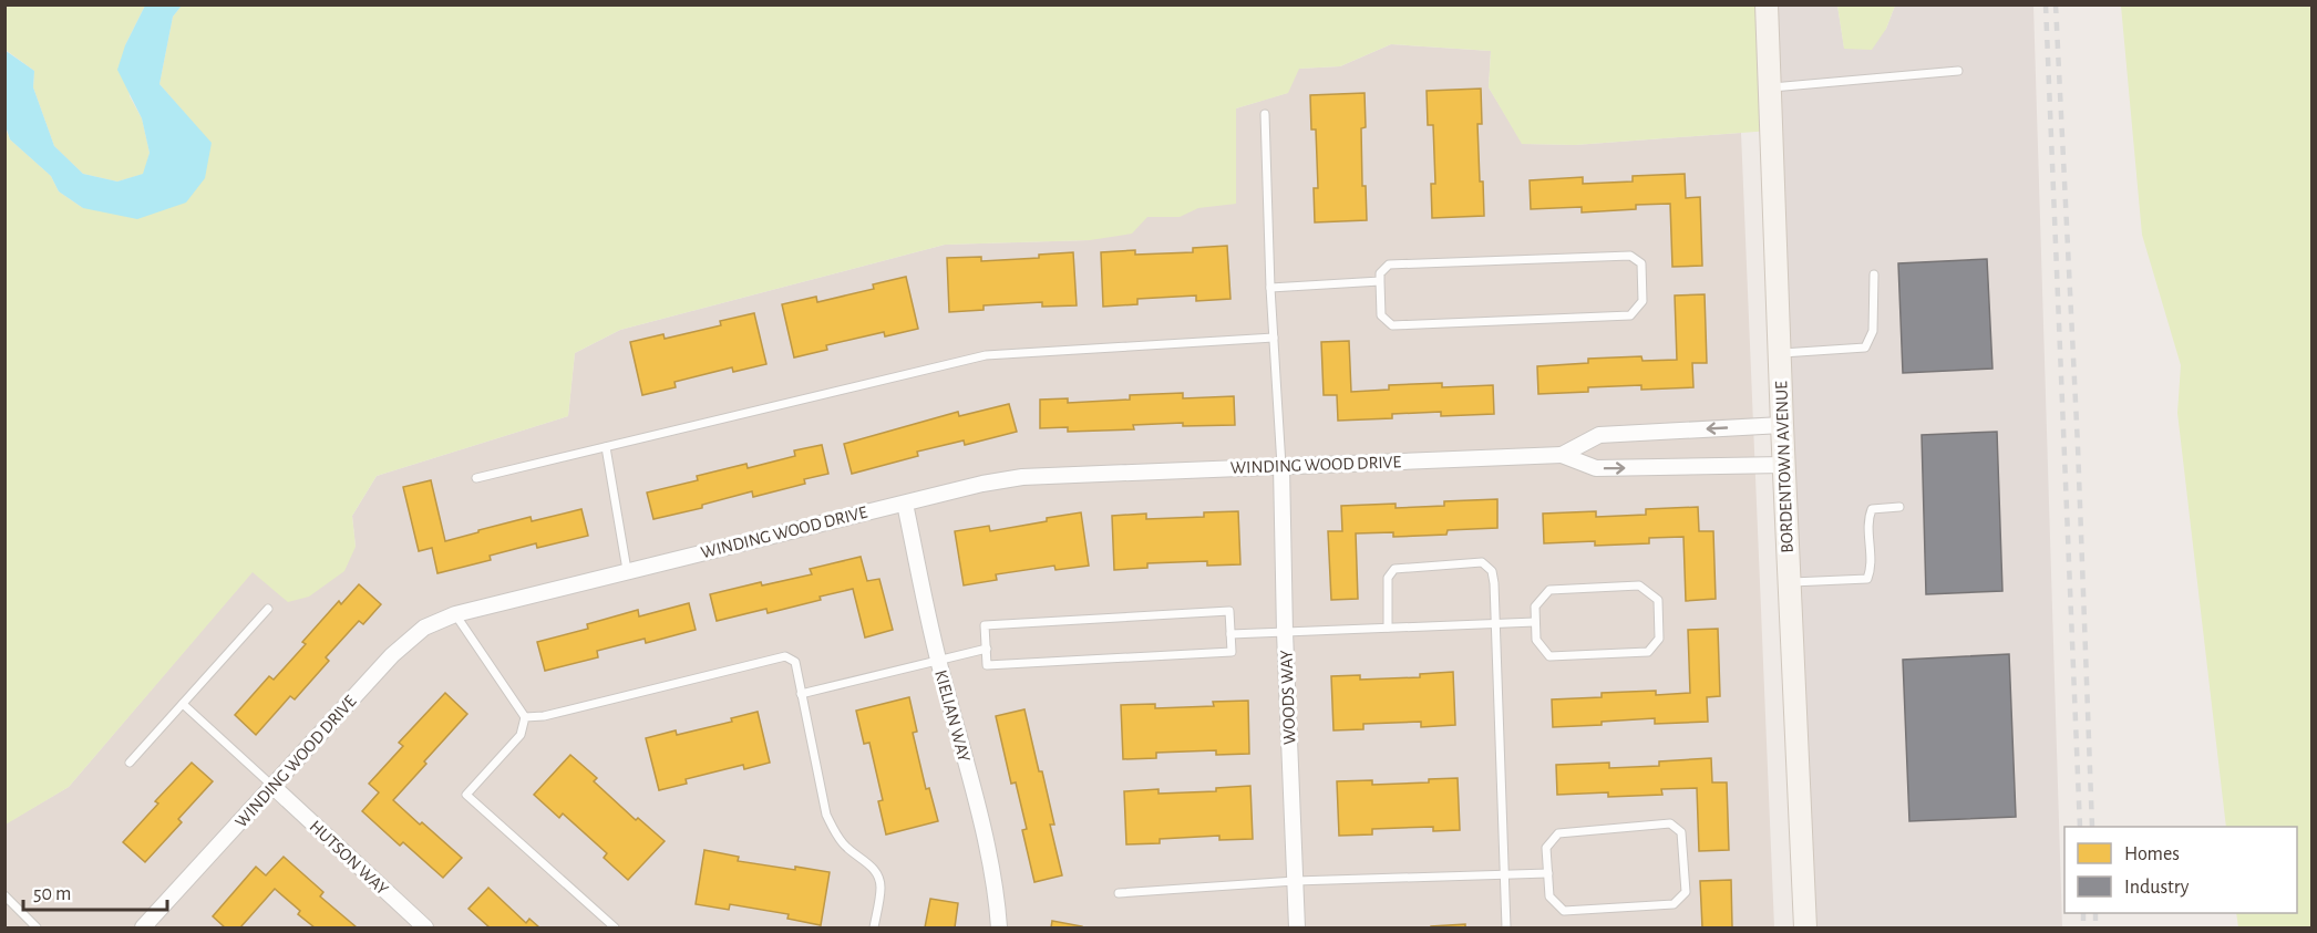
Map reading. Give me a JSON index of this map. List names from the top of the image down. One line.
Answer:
{"streets":{"main road":["BORDENTOWN AVENUE"],"street":["WINDING WOOD DRIVE","WOODS WAY","KIELIAN WAY","HUTSON WAY"]},"crossings":[["WINDING WOOD DRIVE","BORDENTOWN AVENUE"],["WINDING WOOD DRIVE","WOODS WAY"],["WINDING WOOD DRIVE","KIELIAN WAY"],["WINDING WOOD DRIVE","HUTSON WAY"]],"legend":["Homes","Industry"],"scale_bar":"50 m"}
